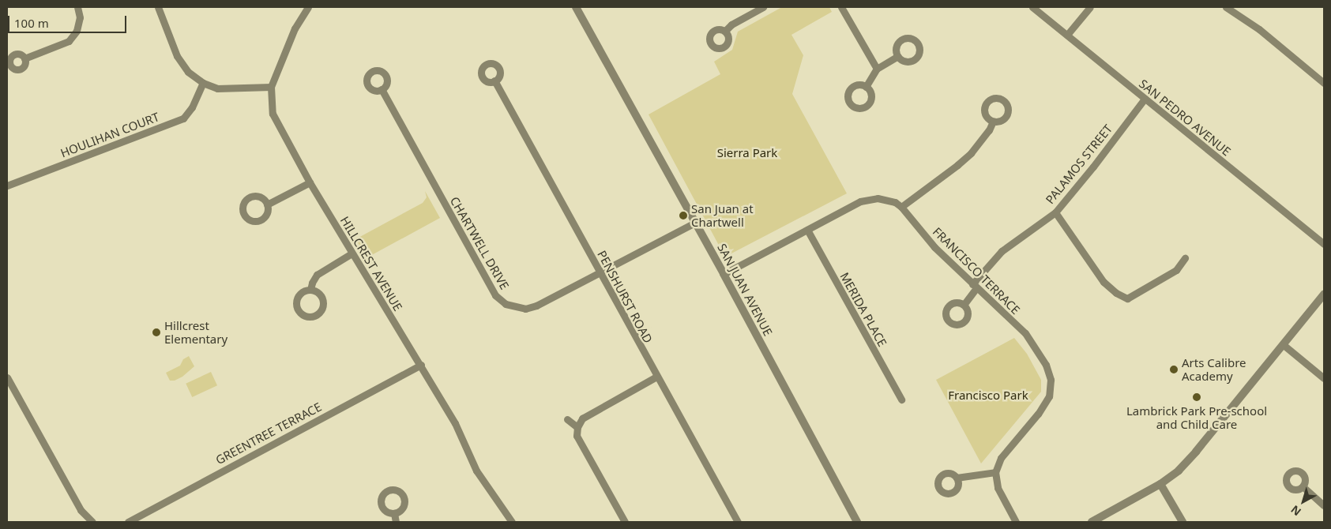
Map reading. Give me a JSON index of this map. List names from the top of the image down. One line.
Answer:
{"streets":{"street":["SAN PEDRO AVENUE","HOULIHAN COURT","PALAMOS STREET","CHARTWELL DRIVE","HILLCREST AVENUE","FRANCISCO TERRACE","SAN JUAN AVENUE","PENSHURST ROAD","MERIDA PLACE","GREENTREE TERRACE"]},"crossings":[["SAN PEDRO AVENUE","PALAMOS STREET"],["PALAMOS STREET","FRANCISCO TERRACE"],["CHARTWELL DRIVE","SAN JUAN AVENUE"],["CHARTWELL DRIVE","PENSHURST ROAD"],["HILLCREST AVENUE","GREENTREE TERRACE"],["FRANCISCO TERRACE","SAN JUAN AVENUE"],["FRANCISCO TERRACE","MERIDA PLACE"]],"parks":["Sierra Park","Francisco Park"],"places":["San Juan at Chartwell","Hillcrest Elementary","Arts Calibre Academy","Lambrick Park Pre-school and Child Care"],"scale_bar":"100 m","north":"bottom left"}
